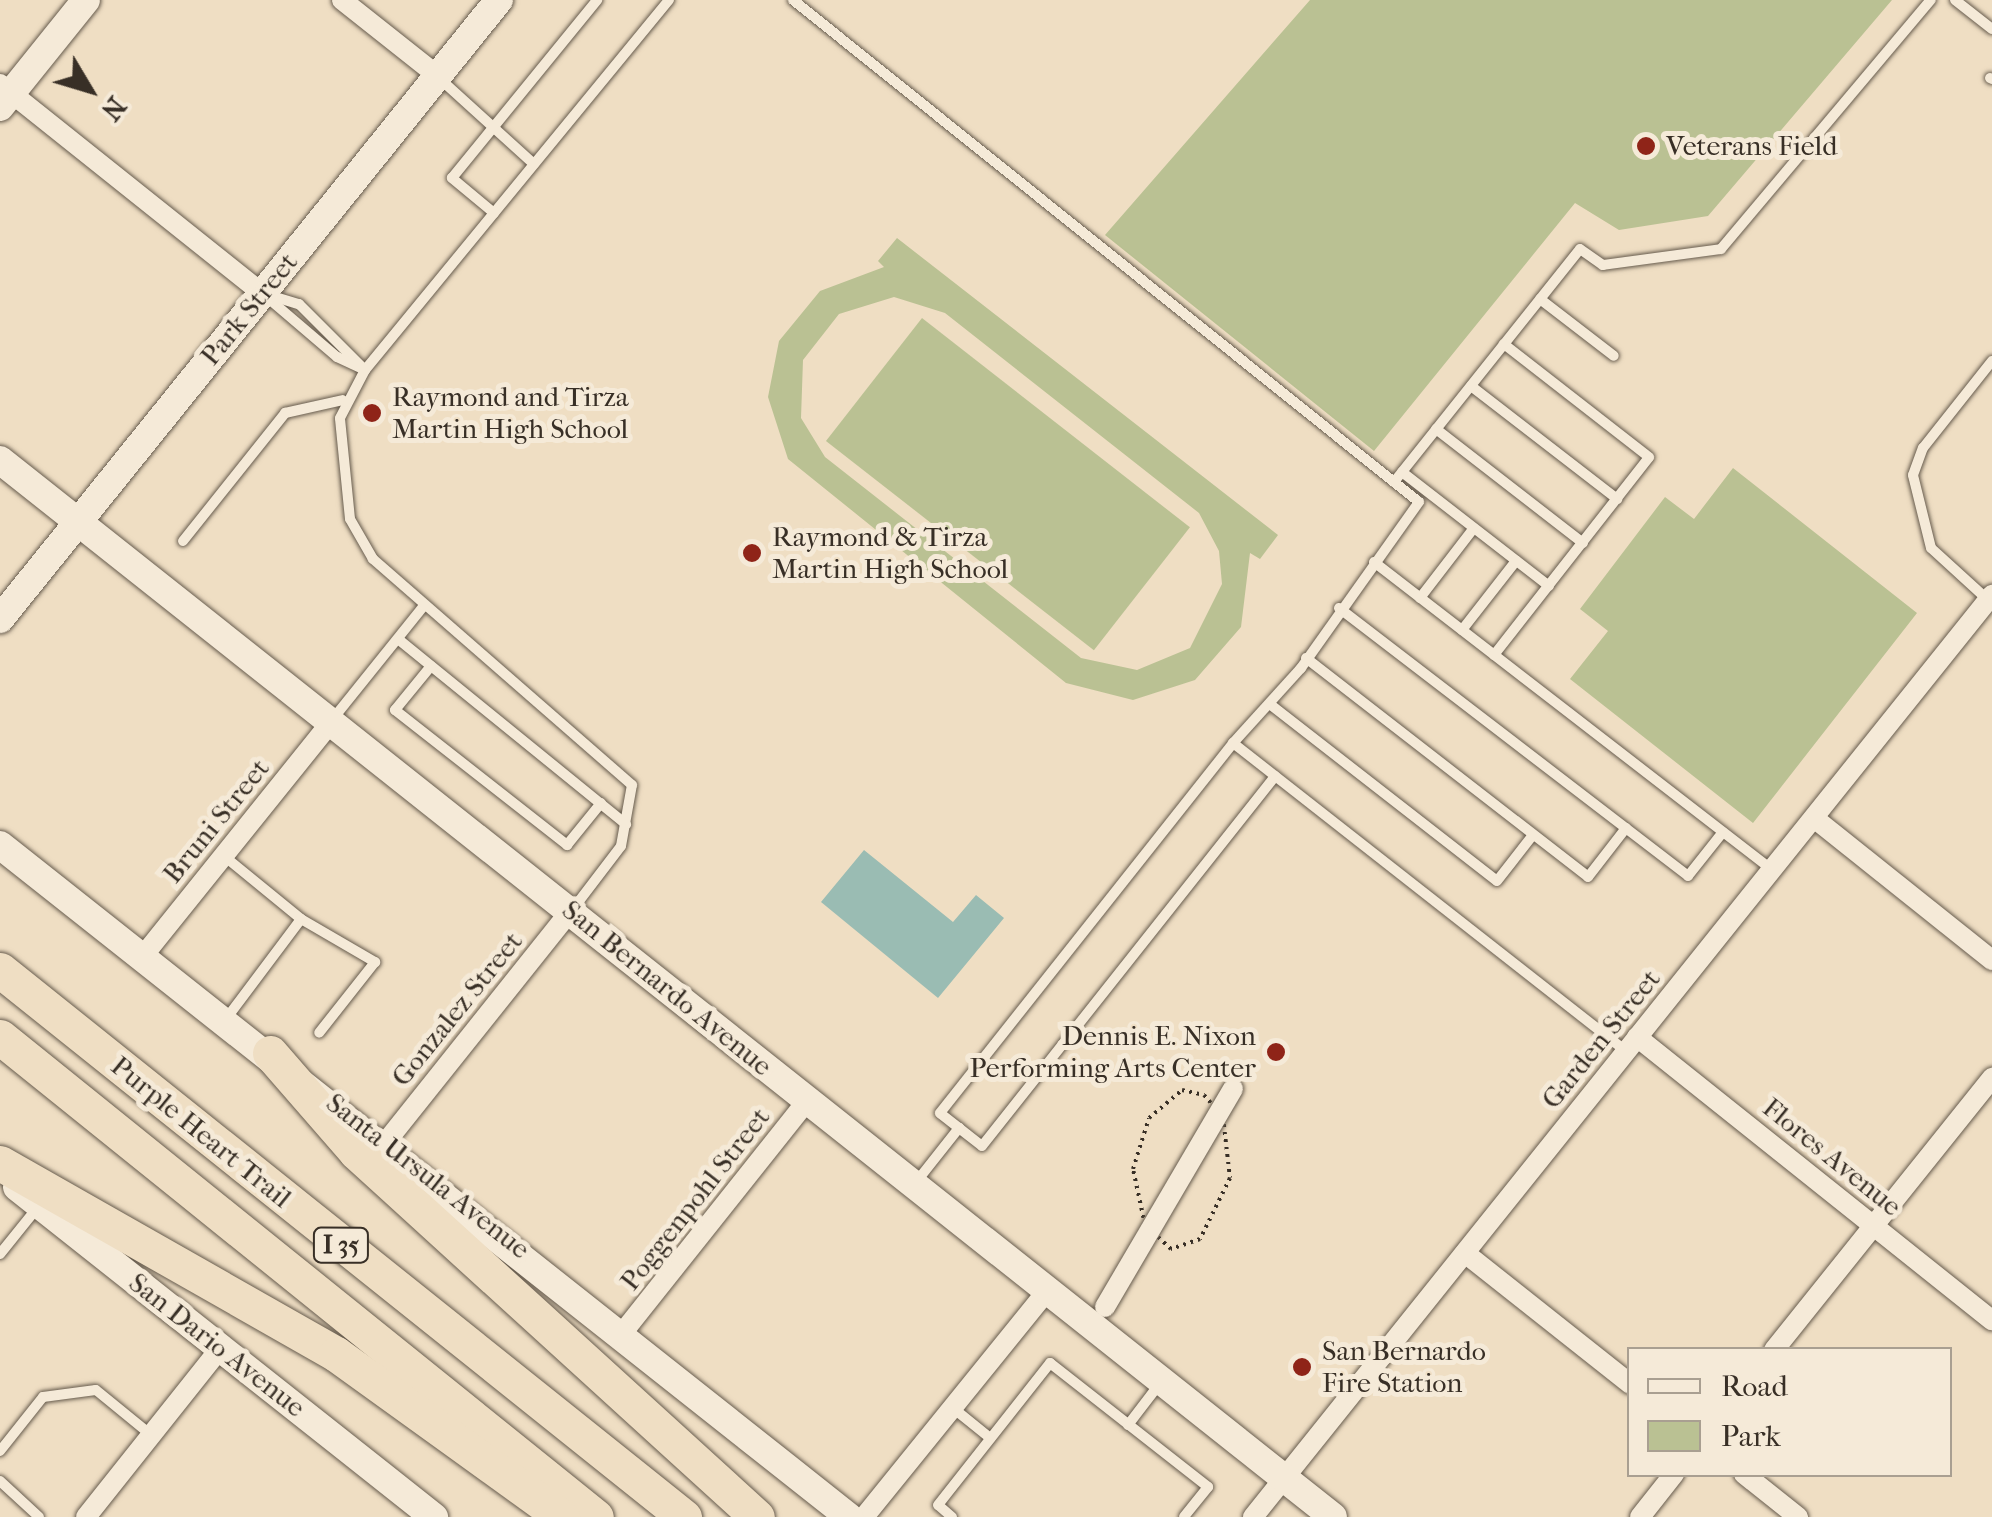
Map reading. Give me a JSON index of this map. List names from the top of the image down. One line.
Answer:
{"streets":{"highway":["Purple Heart Trail","I 35"],"main road":["Park Street","San Bernardo Avenue","Santa Ursula Avenue","San Dario Avenue"],"street":["Bruni Street","Gonzalez Street","Garden Street","Flores Avenue","Poggenpohl Street"]},"crossings":[["Park Street","San Bernardo Avenue"],["Bruni Street","San Bernardo Avenue"],["Bruni Street","Santa Ursula Avenue"],["San Bernardo Avenue","Gonzalez Street"],["San Bernardo Avenue","Garden Street"],["San Bernardo Avenue","Poggenpohl Street"],["Gonzalez Street","Santa Ursula Avenue"],["Garden Street","Flores Avenue"],["Santa Ursula Avenue","Poggenpohl Street"]],"places":["Veterans Field","Raymond and Tirza Martin High School","Raymond & Tirza Martin High School","Dennis E. Nixon Performing Arts Center","San Bernardo Fire Station"],"legend":["Road","Park"],"north":"bottom right"}
